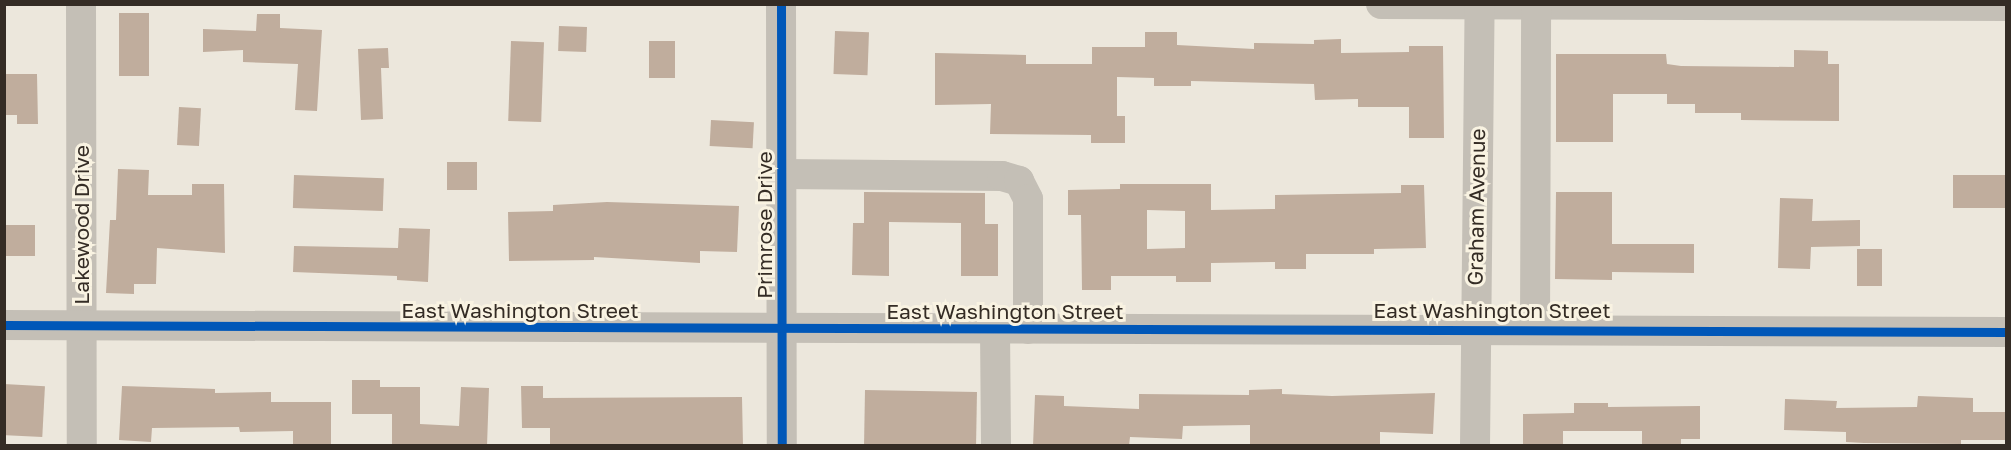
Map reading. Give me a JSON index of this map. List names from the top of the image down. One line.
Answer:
{"streets":{"street":["Graham Avenue","Lakewood Drive","Primrose Drive","East Washington Street"]},"crossings":[["Graham Avenue","East Washington Street"],["Lakewood Drive","East Washington Street"],["Primrose Drive","East Washington Street"]]}
